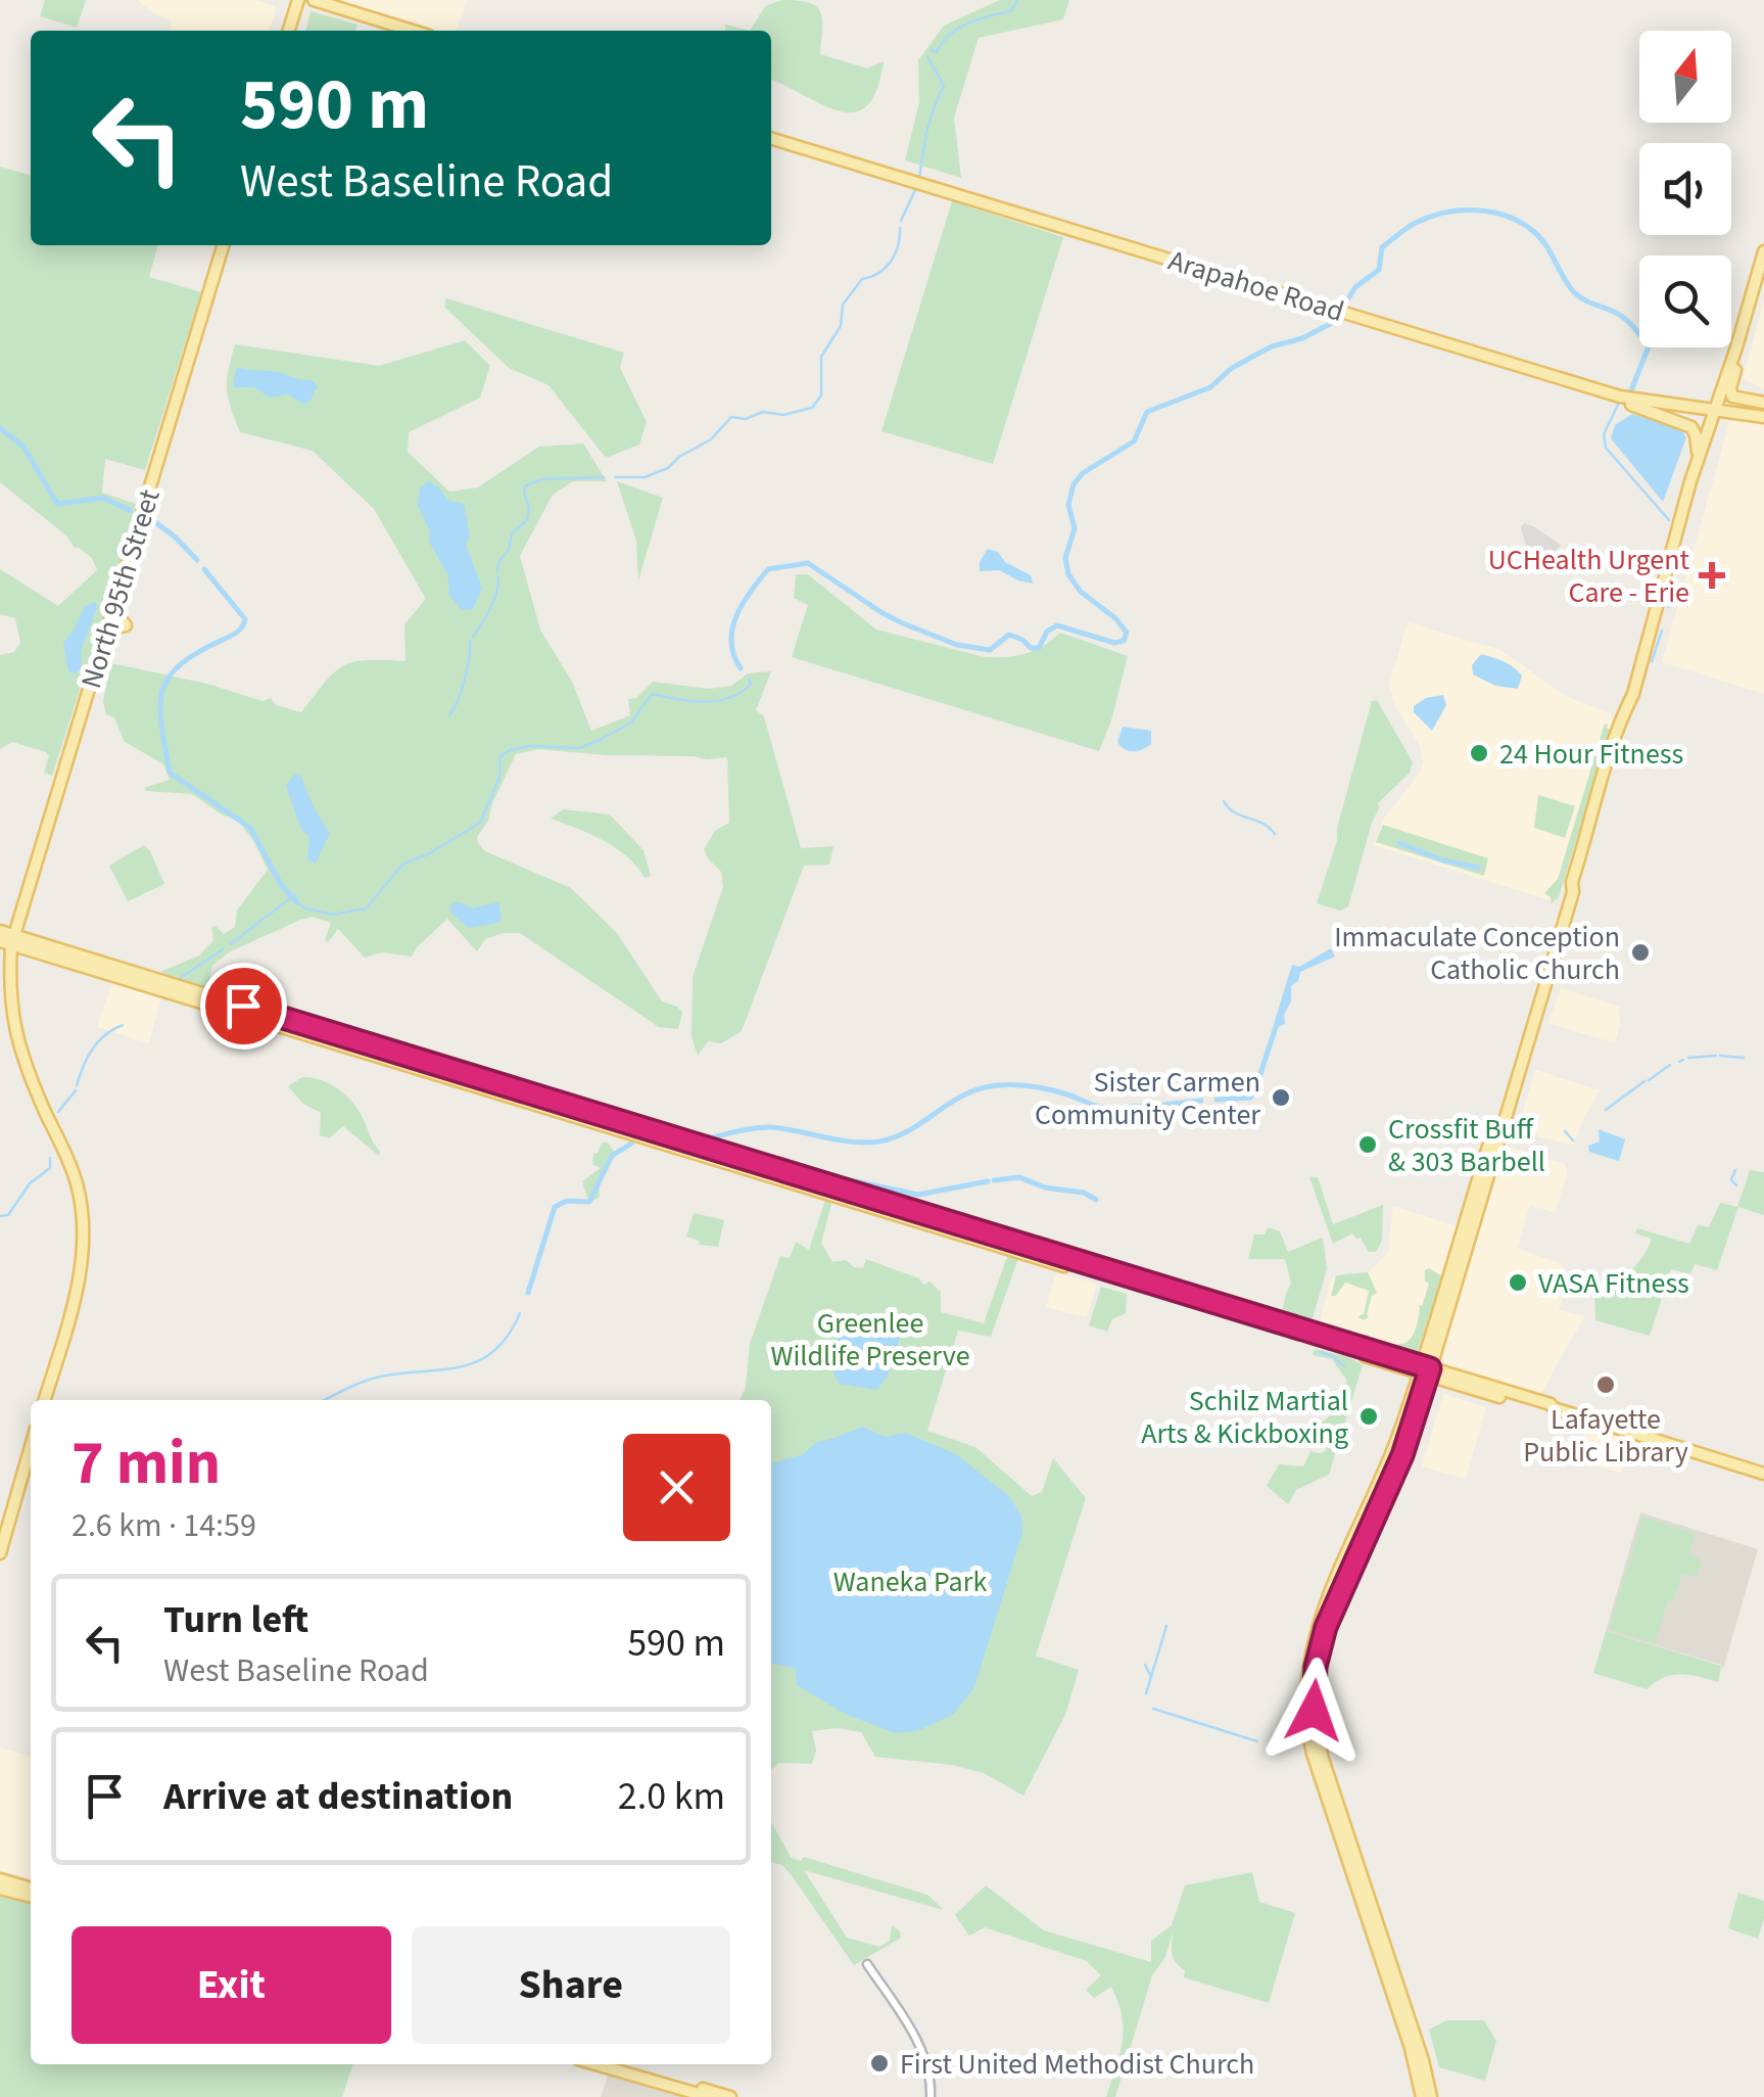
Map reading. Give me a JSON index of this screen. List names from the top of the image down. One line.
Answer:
{"streets":{"main road":["Arapahoe Road","North 95th Street"]},"parks":["Greenlee Wildlife Preserve","Waneka Park"],"places":{"health":["UCHealth Urgent Care - Erie"],"other":["24 Hour Fitness","Immaculate Conception Catholic Church","Sister Carmen Community Center","Crossfit Buff & 303 Barbell","VASA Fitness","Lafayette Public Library","Schilz Martial Arts & Kickboxing","First United Methodist Church"]},"north":"top","page":{"turn":["590 m","West Baseline Road"],"heading":["7 min","2.6 km · 14:59"],"list":[{"name":"Turn left","note":"West Baseline Road","value":"590 m"},{"name":"Arrive at destination","value":"2.0 km"}],"buttons":["Exit","Share"]}}
